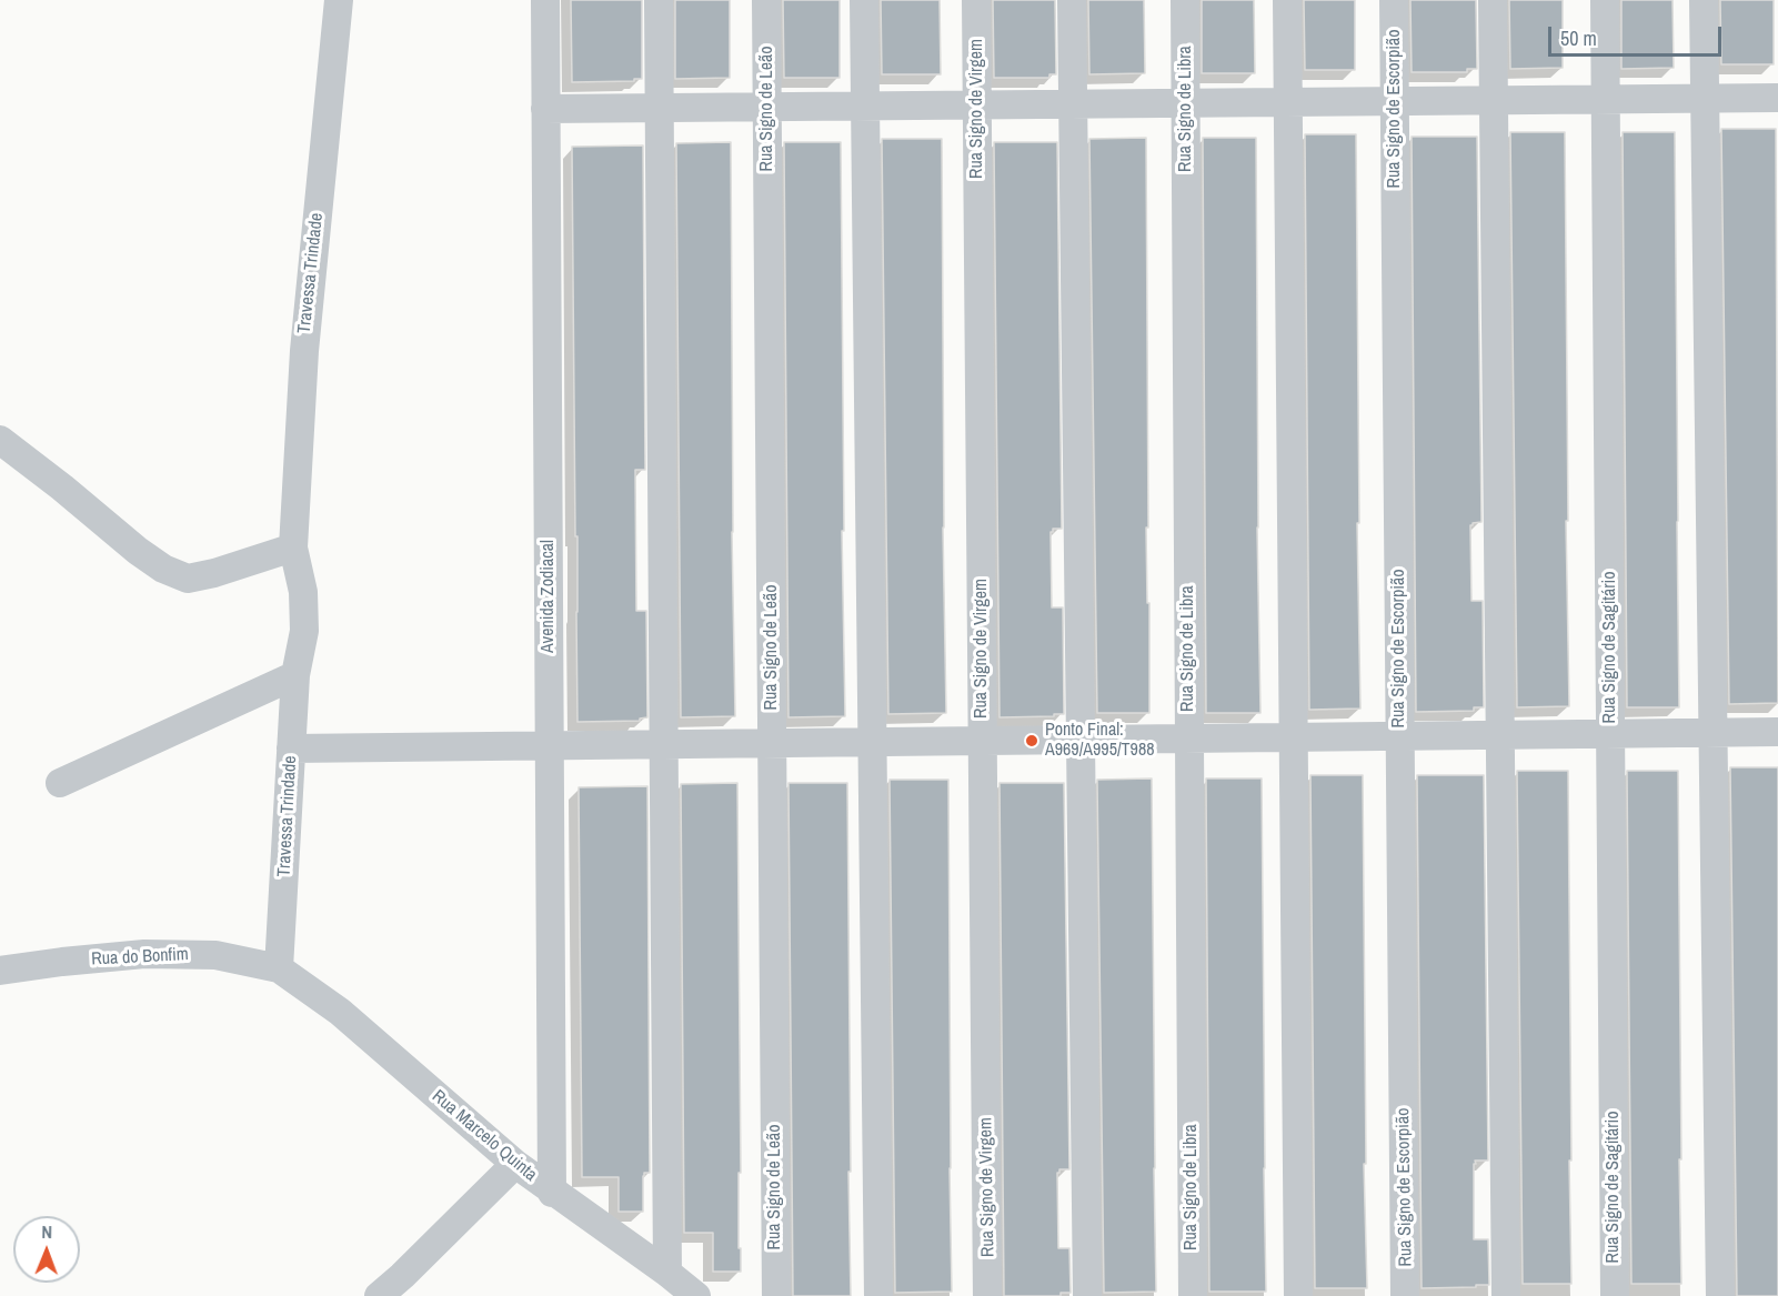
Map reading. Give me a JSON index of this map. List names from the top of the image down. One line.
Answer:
{"streets":{"street":["Rua Signo de Leão","Rua Signo de Virgem","Rua Signo de Libra","Rua Signo de Escorpião","Travessa Trindade","Avenida Zodiacal","Rua Signo de Sagitário","Rua do Bonfim","Rua Marcelo Quinta"]},"crossings":[["Travessa Trindade","Rua do Bonfim"],["Travessa Trindade","Rua Marcelo Quinta"],["Avenida Zodiacal","Rua Marcelo Quinta"],["Rua do Bonfim","Rua Marcelo Quinta"]],"places":["Ponto Final: A969/A995/T988"],"scale_bar":"50 m","north":"top"}
